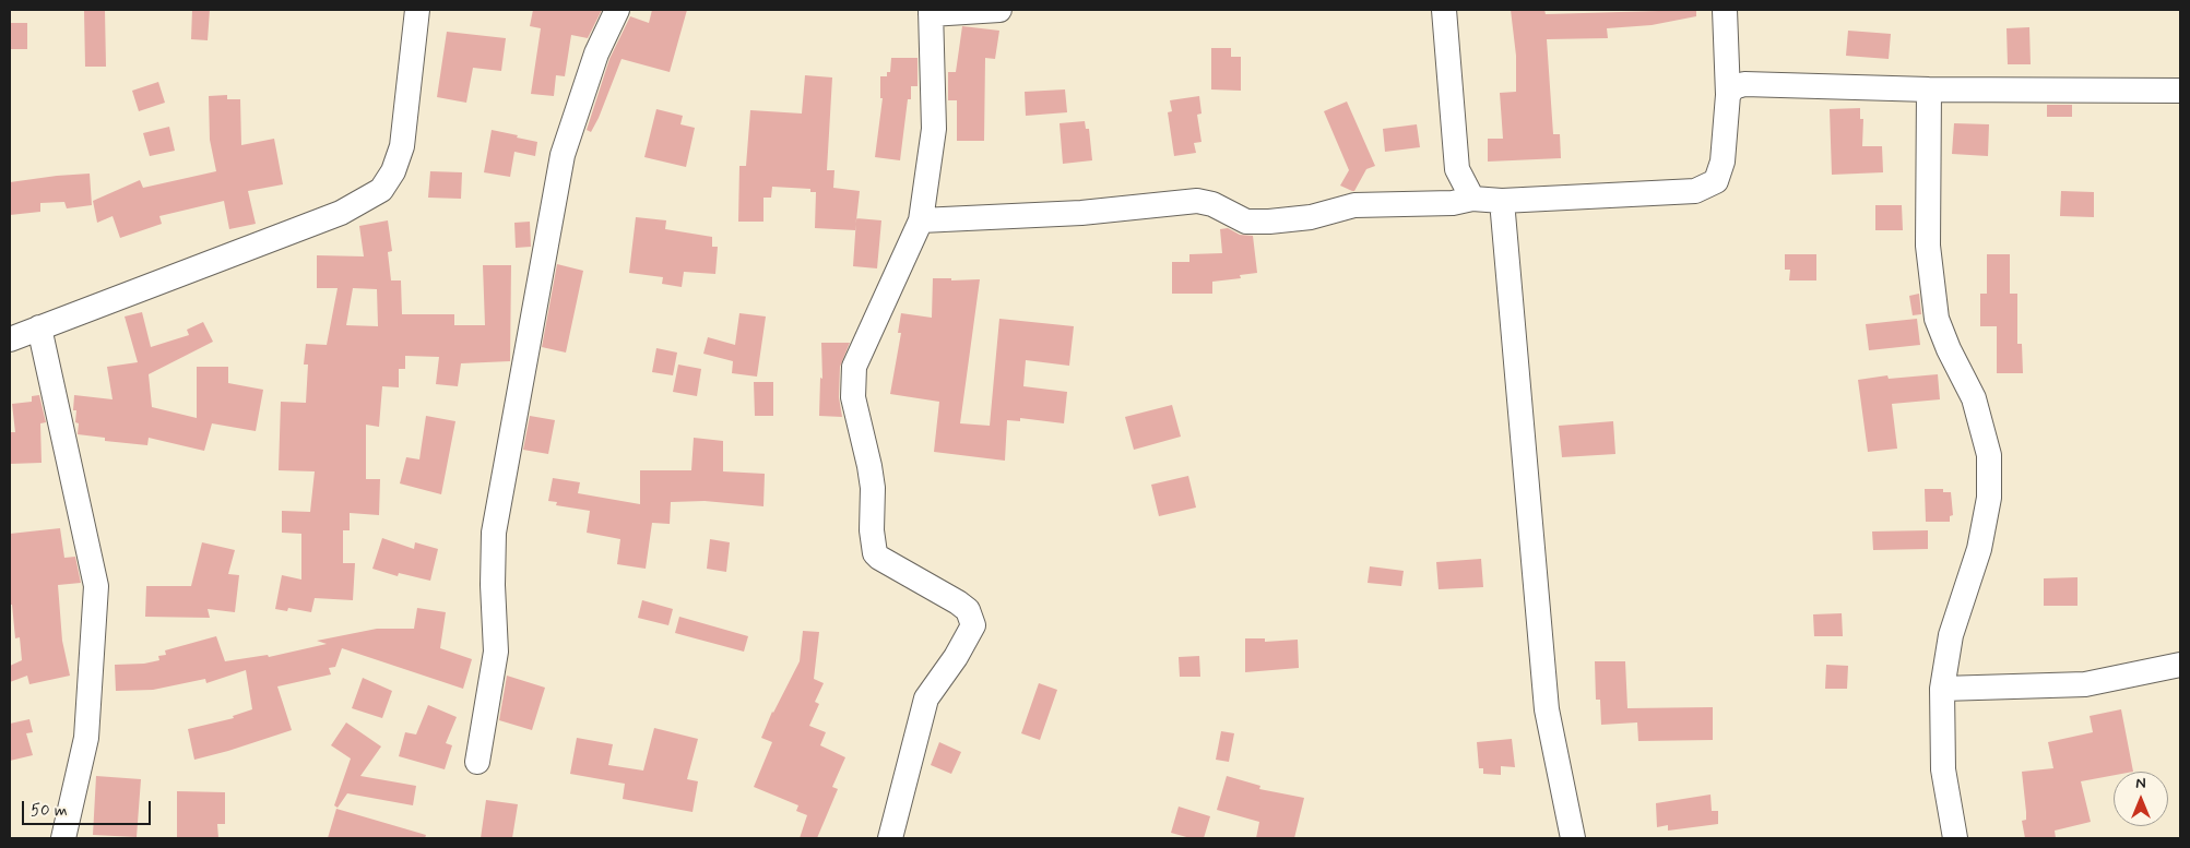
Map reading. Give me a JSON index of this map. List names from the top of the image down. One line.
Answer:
{"scale_bar":"50 m","north":"top"}
